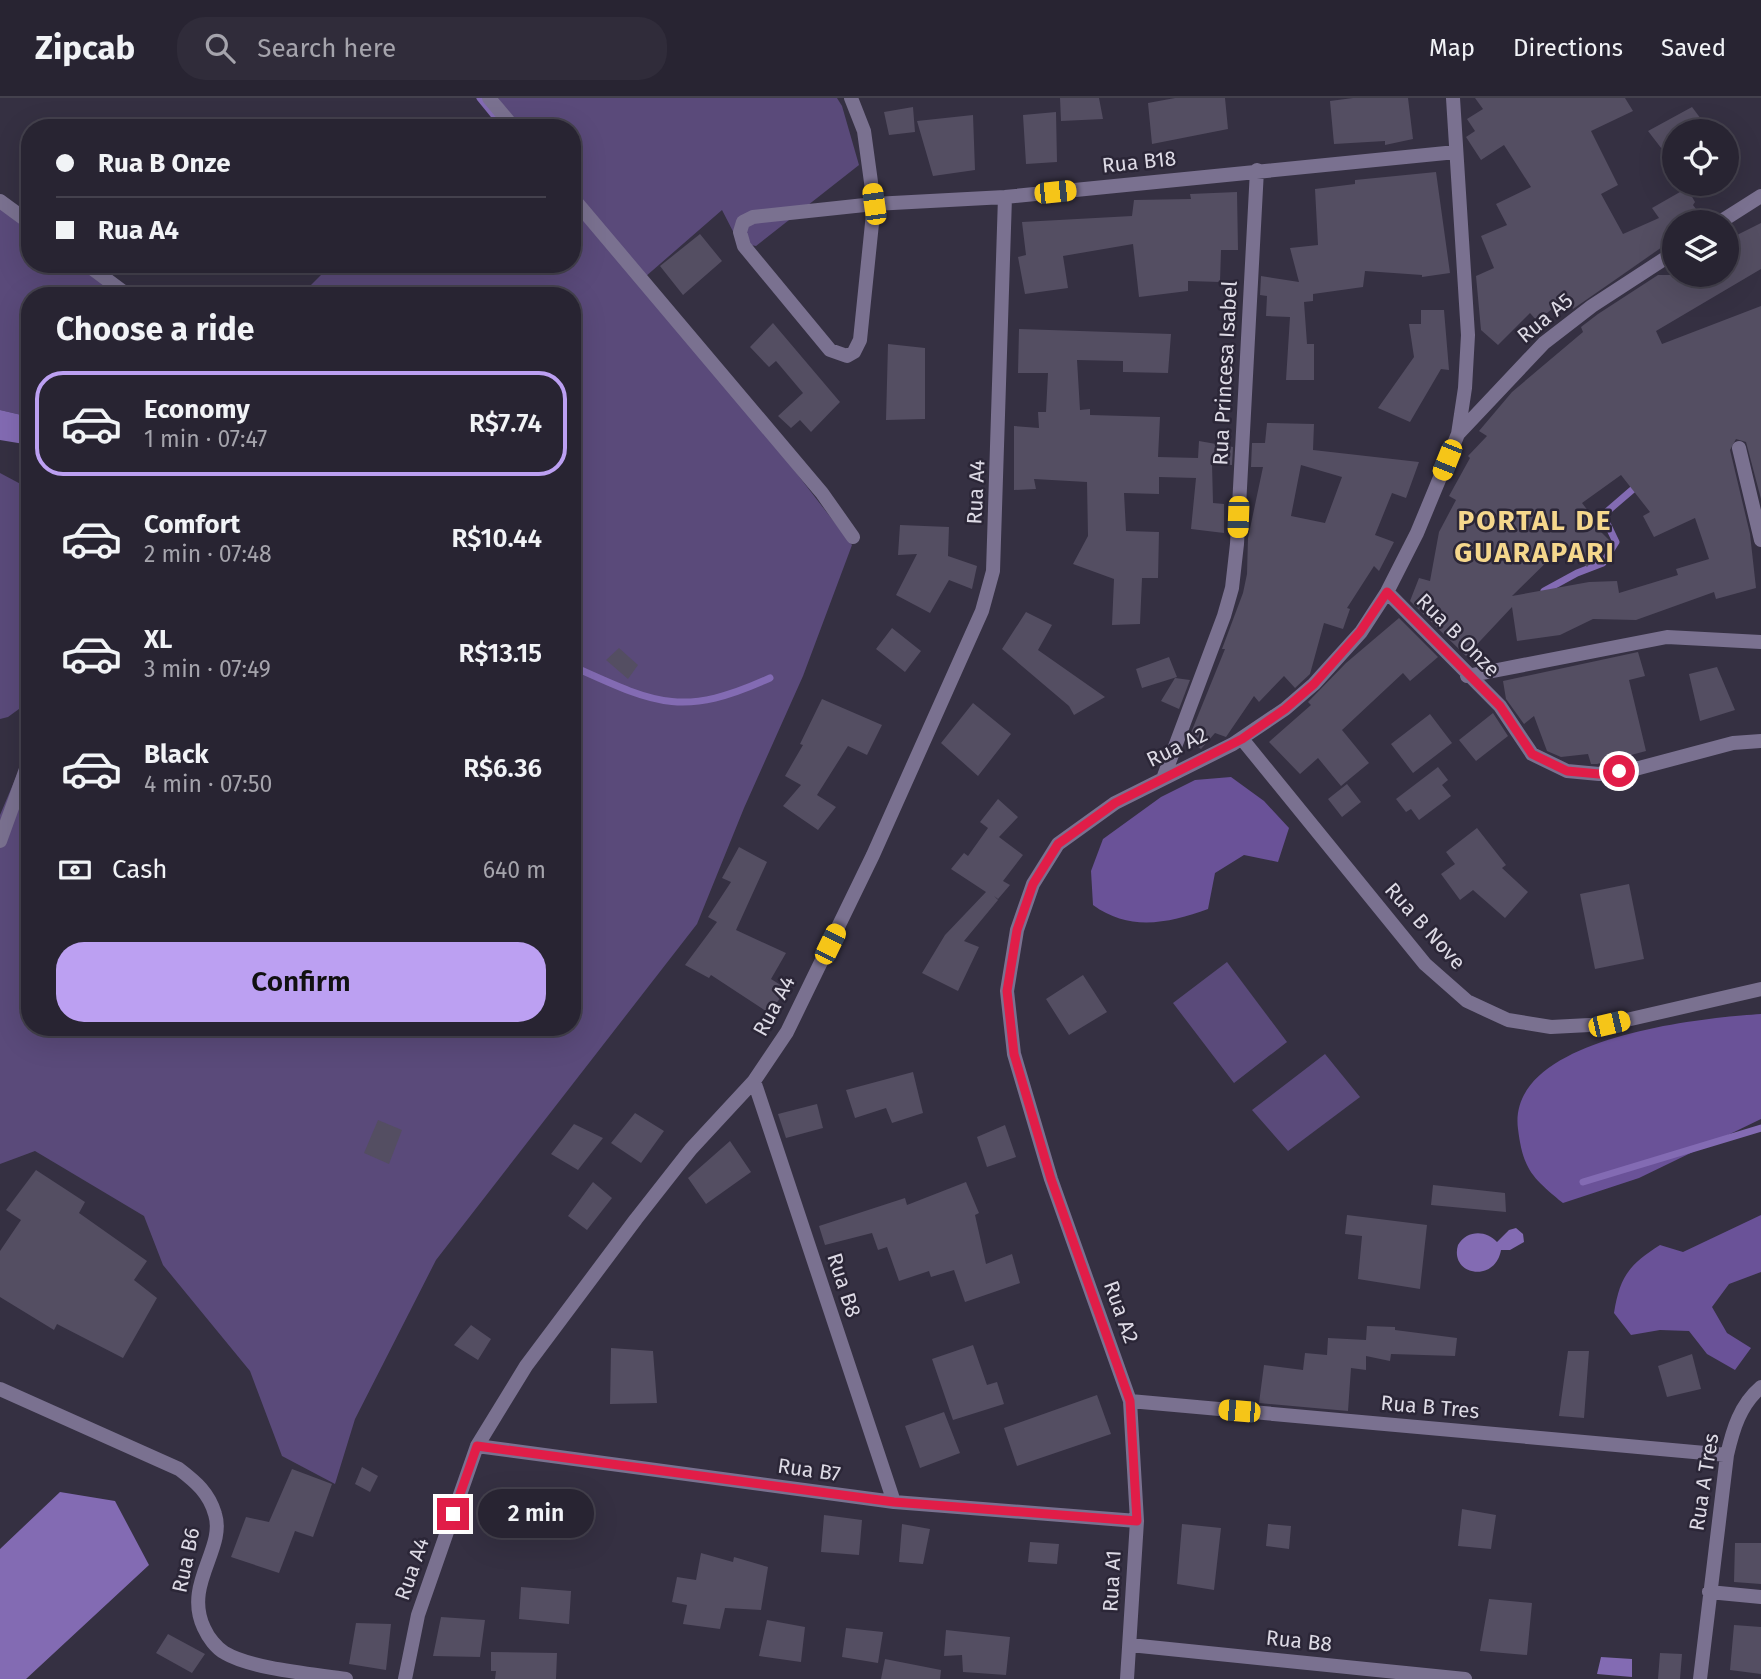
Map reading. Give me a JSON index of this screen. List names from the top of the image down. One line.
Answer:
{"streets":{"street":["Rua B18","Rua A5","Rua Princesa Isabel","Rua A4","Rua B Onze","Rua A2","Rua B Nove","Rua B8","Rua B Tres","Rua B7","Rua A Tres","Rua B6","Rua A1"]},"crossings":[["Rua B18","Rua Princesa Isabel"],["Rua B18","Rua A4"],["Rua A5","Rua A2"],["Rua Princesa Isabel","Rua A2"],["Rua A4","Rua B8"],["Rua A4","Rua B7"],["Rua B Onze","Rua A2"],["Rua A2","Rua B Nove"],["Rua A2","Rua B Tres"],["Rua A2","Rua A1"],["Rua B8","Rua B7"],["Rua B8","Rua A1"],["Rua B Tres","Rua A Tres"],["Rua B Tres","Rua A1"],["Rua B7","Rua A1"]],"districts":["PORTAL DE GUARAPARI"],"page":{"header":"Zipcab","search":"Search here","nav":["Map","Directions","Saved"],"banner":["Rua B Onze","Rua A4"],"heading":"Choose a ride","list":[{"name":"Economy","note":"1 min · 07:47","value":"R$7.74"},{"name":"Comfort","note":"2 min · 07:48","value":"R$10.44"},{"name":"XL","note":"3 min · 07:49","value":"R$13.15"},{"name":"Black","note":"4 min · 07:50","value":"R$6.36"}],"pay":["Cash","640 m"],"buttons":"Confirm","bubble":"2 min"}}
